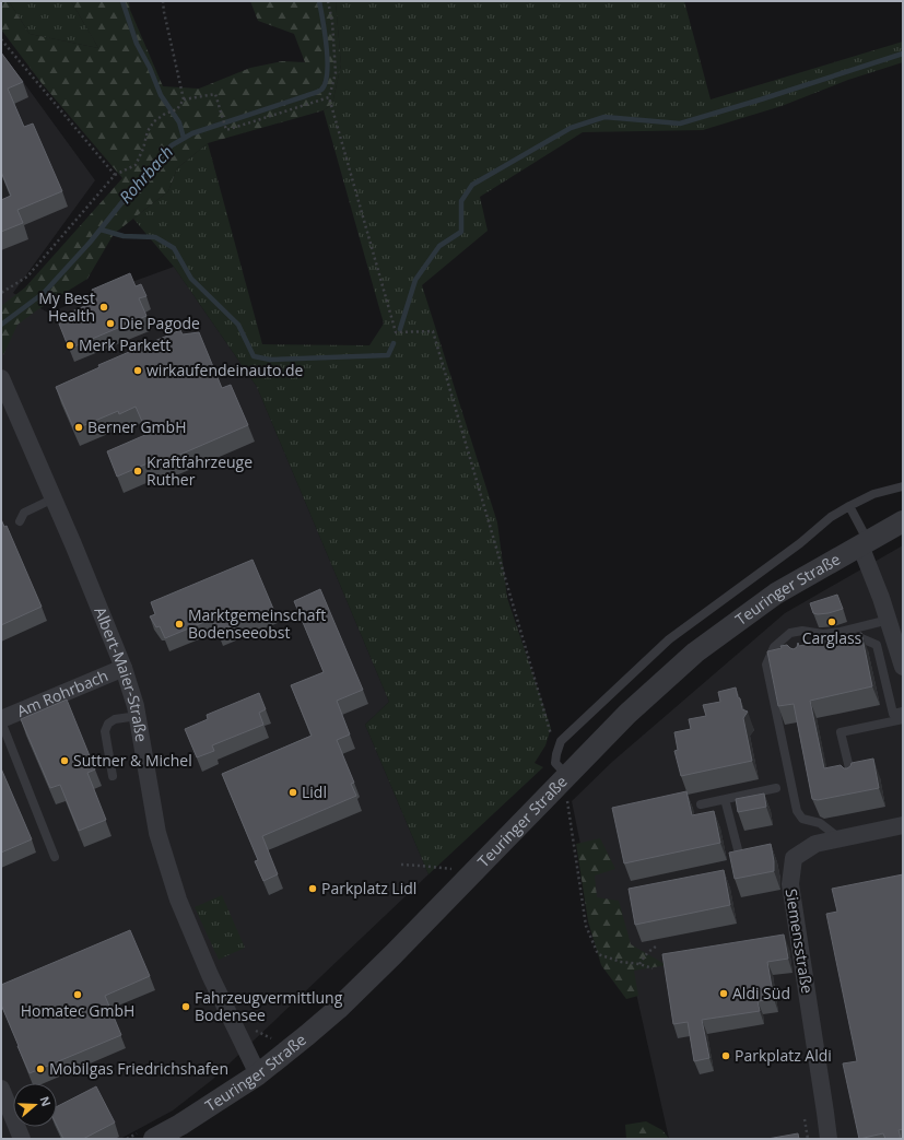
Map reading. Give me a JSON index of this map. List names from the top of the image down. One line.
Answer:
{"streets":{"street":["Teuringer Straße","Albert-Maier-Straße","Am Rohrbach","Siemensstraße"]},"crossings":[["Teuringer Straße","Albert-Maier-Straße"],["Albert-Maier-Straße","Am Rohrbach"]],"water":["Rohrbach"],"places":["My Best Health","Die Pagode","Merk Parkett","wirkaufendeinauto.de","Berner GmbH","Kraftfahrzeuge Ruther","Carglass","Marktgemeinschaft Bodenseeobst","Suttner & Michel","Lidl","Parkplatz Lidl","Aldi Süd","Homatec GmbH","Fahrzeugvermittlung Bodensee","Parkplatz Aldi","Mobilgas Friedrichshafen"],"north":"right"}
